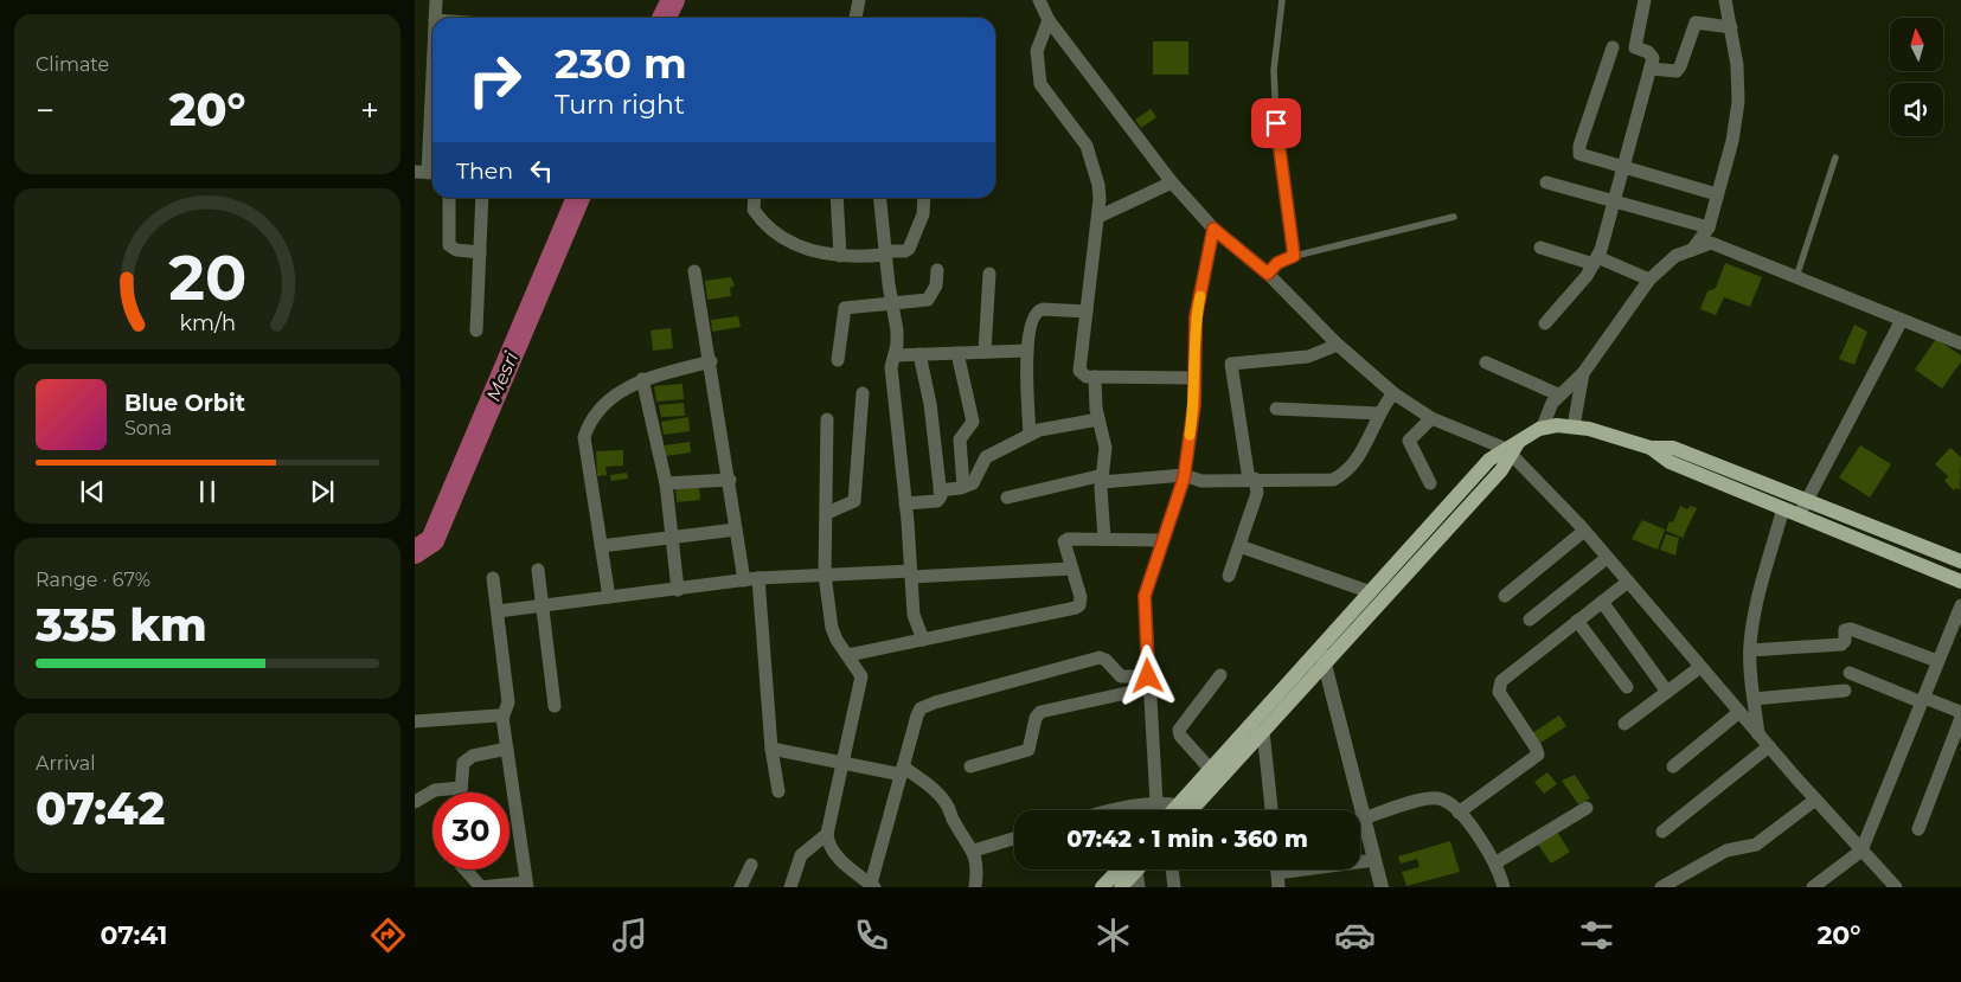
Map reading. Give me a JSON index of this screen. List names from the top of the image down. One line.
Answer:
{"water":["Mesri"],"north":"top","page":{"tile":["Climate",["Range · 67%","335 km"],["Arrival","07:42"]],"turn":["230 m","Turn right"],"heat":["−","20°","+"],"then":"Then","song":["Blue Orbit","Sona"],"limit":"30","trip":"07:42 · 1 min · 360 m","tabs":["07:41","20°"],"gauge":["20","km/h"]}}
